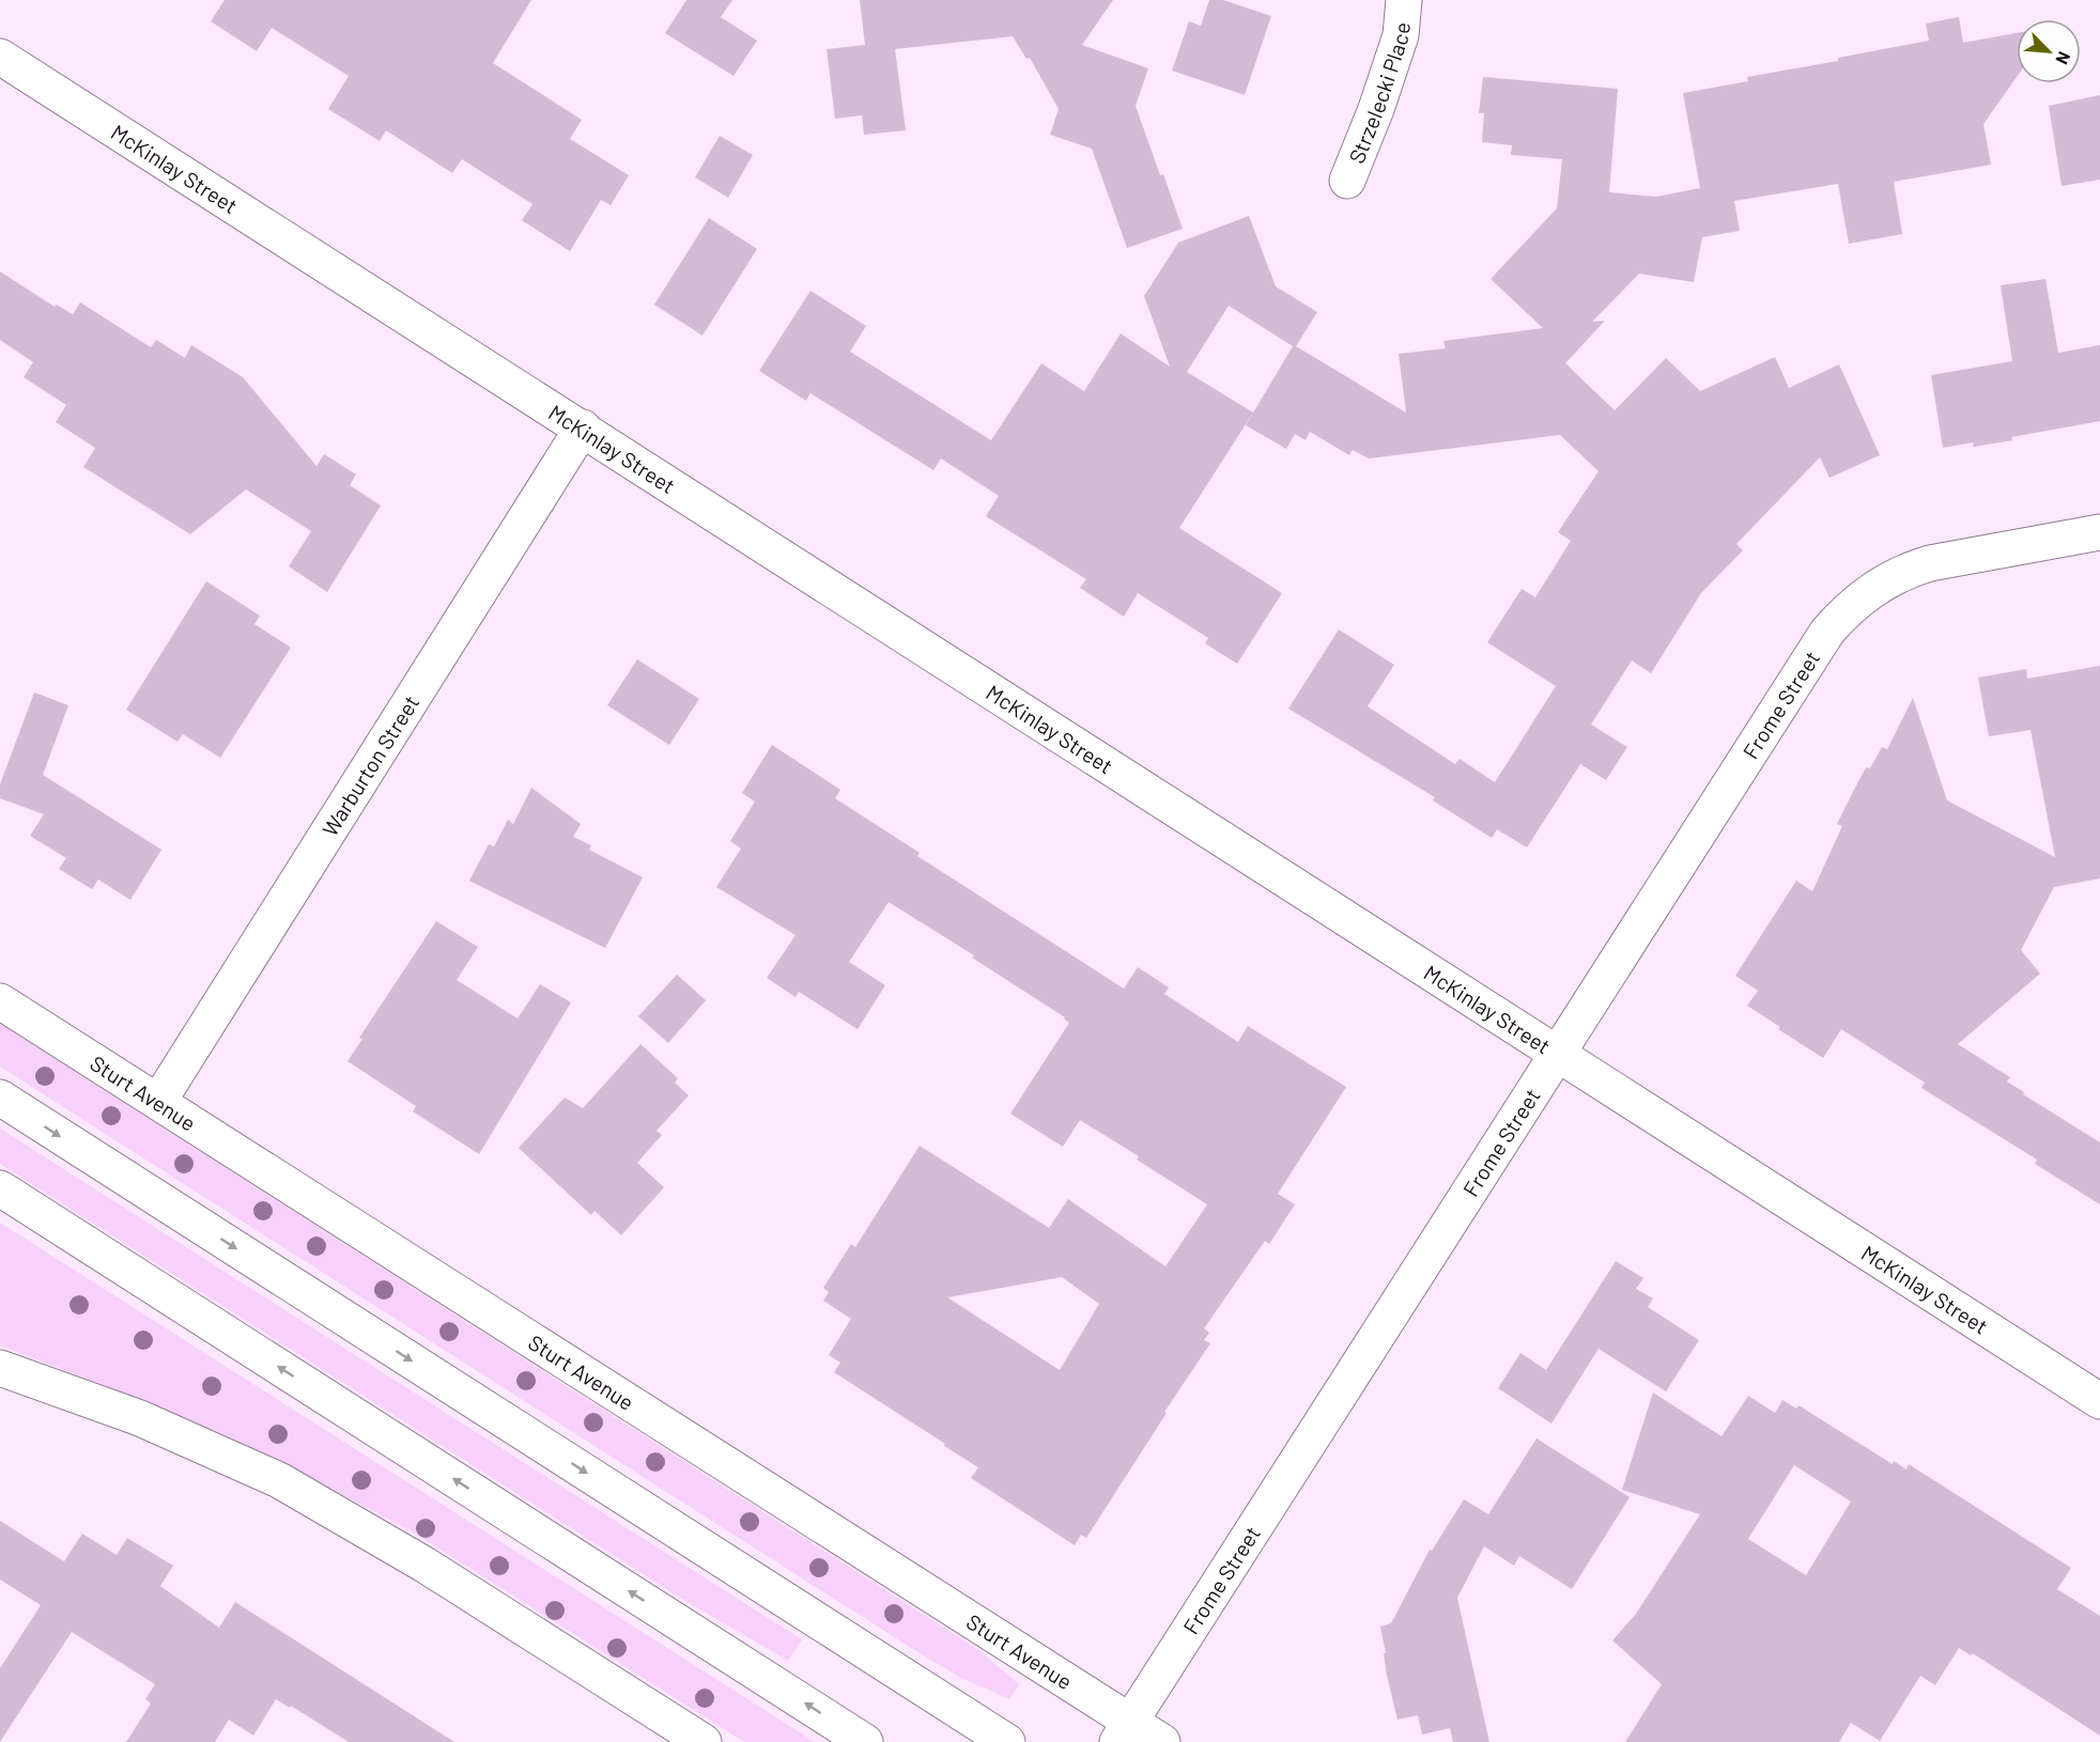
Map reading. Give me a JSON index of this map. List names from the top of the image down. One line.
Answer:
{"streets":{"street":["Strzelecki Place","McKinlay Street","Frome Street","Warburton Street","Sturt Avenue"]},"crossings":[["McKinlay Street","Frome Street"],["McKinlay Street","Warburton Street"],["Frome Street","Sturt Avenue"],["Warburton Street","Sturt Avenue"]],"north":"bottom right"}
